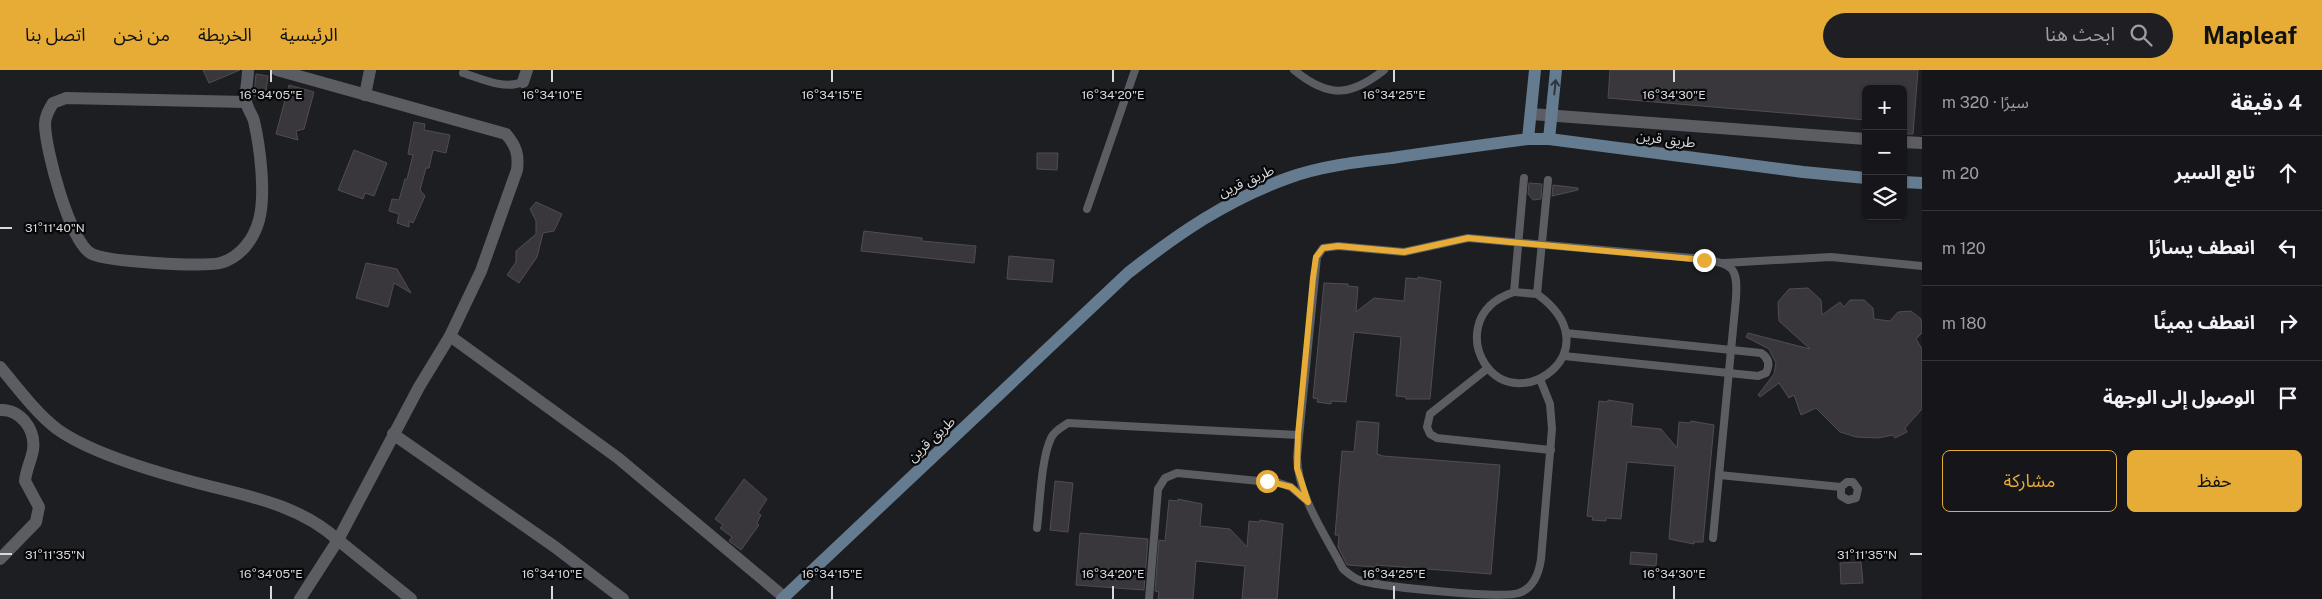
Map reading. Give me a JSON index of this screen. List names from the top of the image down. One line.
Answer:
{"streets":{"street":["طريق قرين"]},"page":{"header":"Mapleaf","search":"ابحث هنا","nav":["الرئيسية","الخريطة","من نحن","اتصل بنا"],"heading":["4 دقيقة","سيرًا · 320 m"],"map_buttons":["+","−"],"list":[["تابع السير","20 m"],["انعطف يسارًا","120 m"],["انعطف يمينًا","180 m"],"الوصول إلى الوجهة"],"buttons":["حفظ","مشاركة"]},"coordinates":["16°34'05\"E","16°34'10\"E","16°34'15\"E","16°34'20\"E","16°34'25\"E","16°34'30\"E","31°11'40\"N","31°11'35\"N"]}
